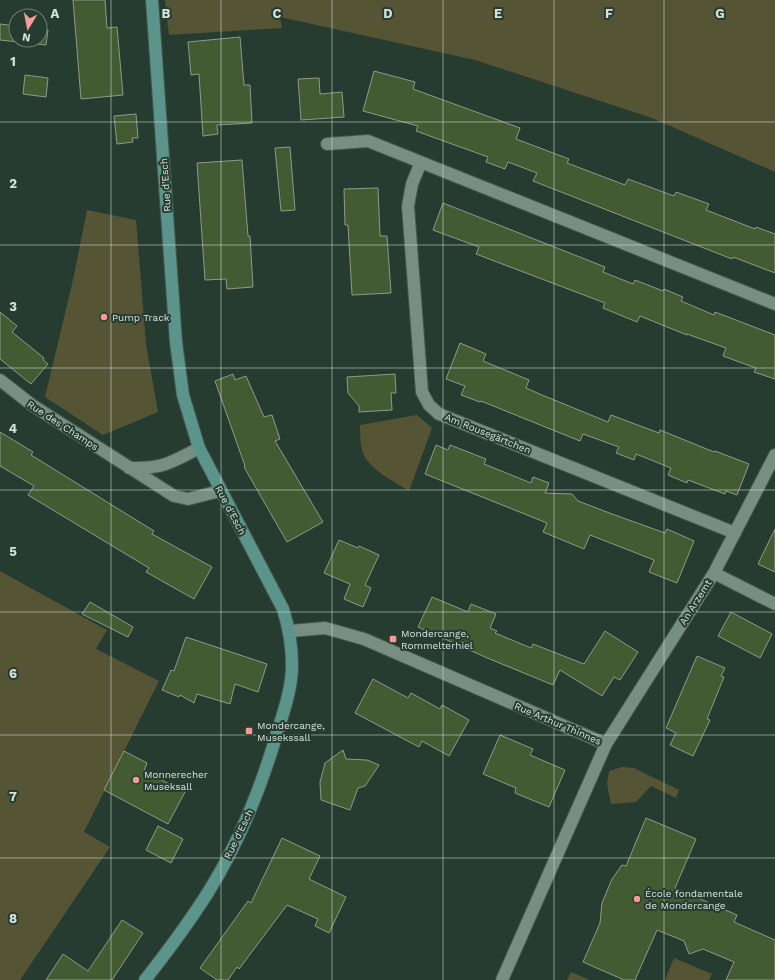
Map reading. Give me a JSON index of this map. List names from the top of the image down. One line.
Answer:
{"streets":{"main road":["Rue d'Esch"],"street":["Rue des Champs","Am Rousegärtchen","An Arzemt","Rue Arthur Thinnes"]},"crossings":[["Rue d'Esch","Rue des Champs"],["Rue d'Esch","Rue Arthur Thinnes"],["Am Rousegärtchen","An Arzemt"],["An Arzemt","Rue Arthur Thinnes"]],"places":{"other":["Pump Track","Monnerecher Museksall","École fondamentale de Mondercange"],"transit":["Mondercange, Rommelterhiel","Mondercange, Musekssall"]},"north":"bottom","grid":{"columns":["A","B","C","D","E","F","G"],"rows":["1","2","3","4","5","6","7","8"]}}
